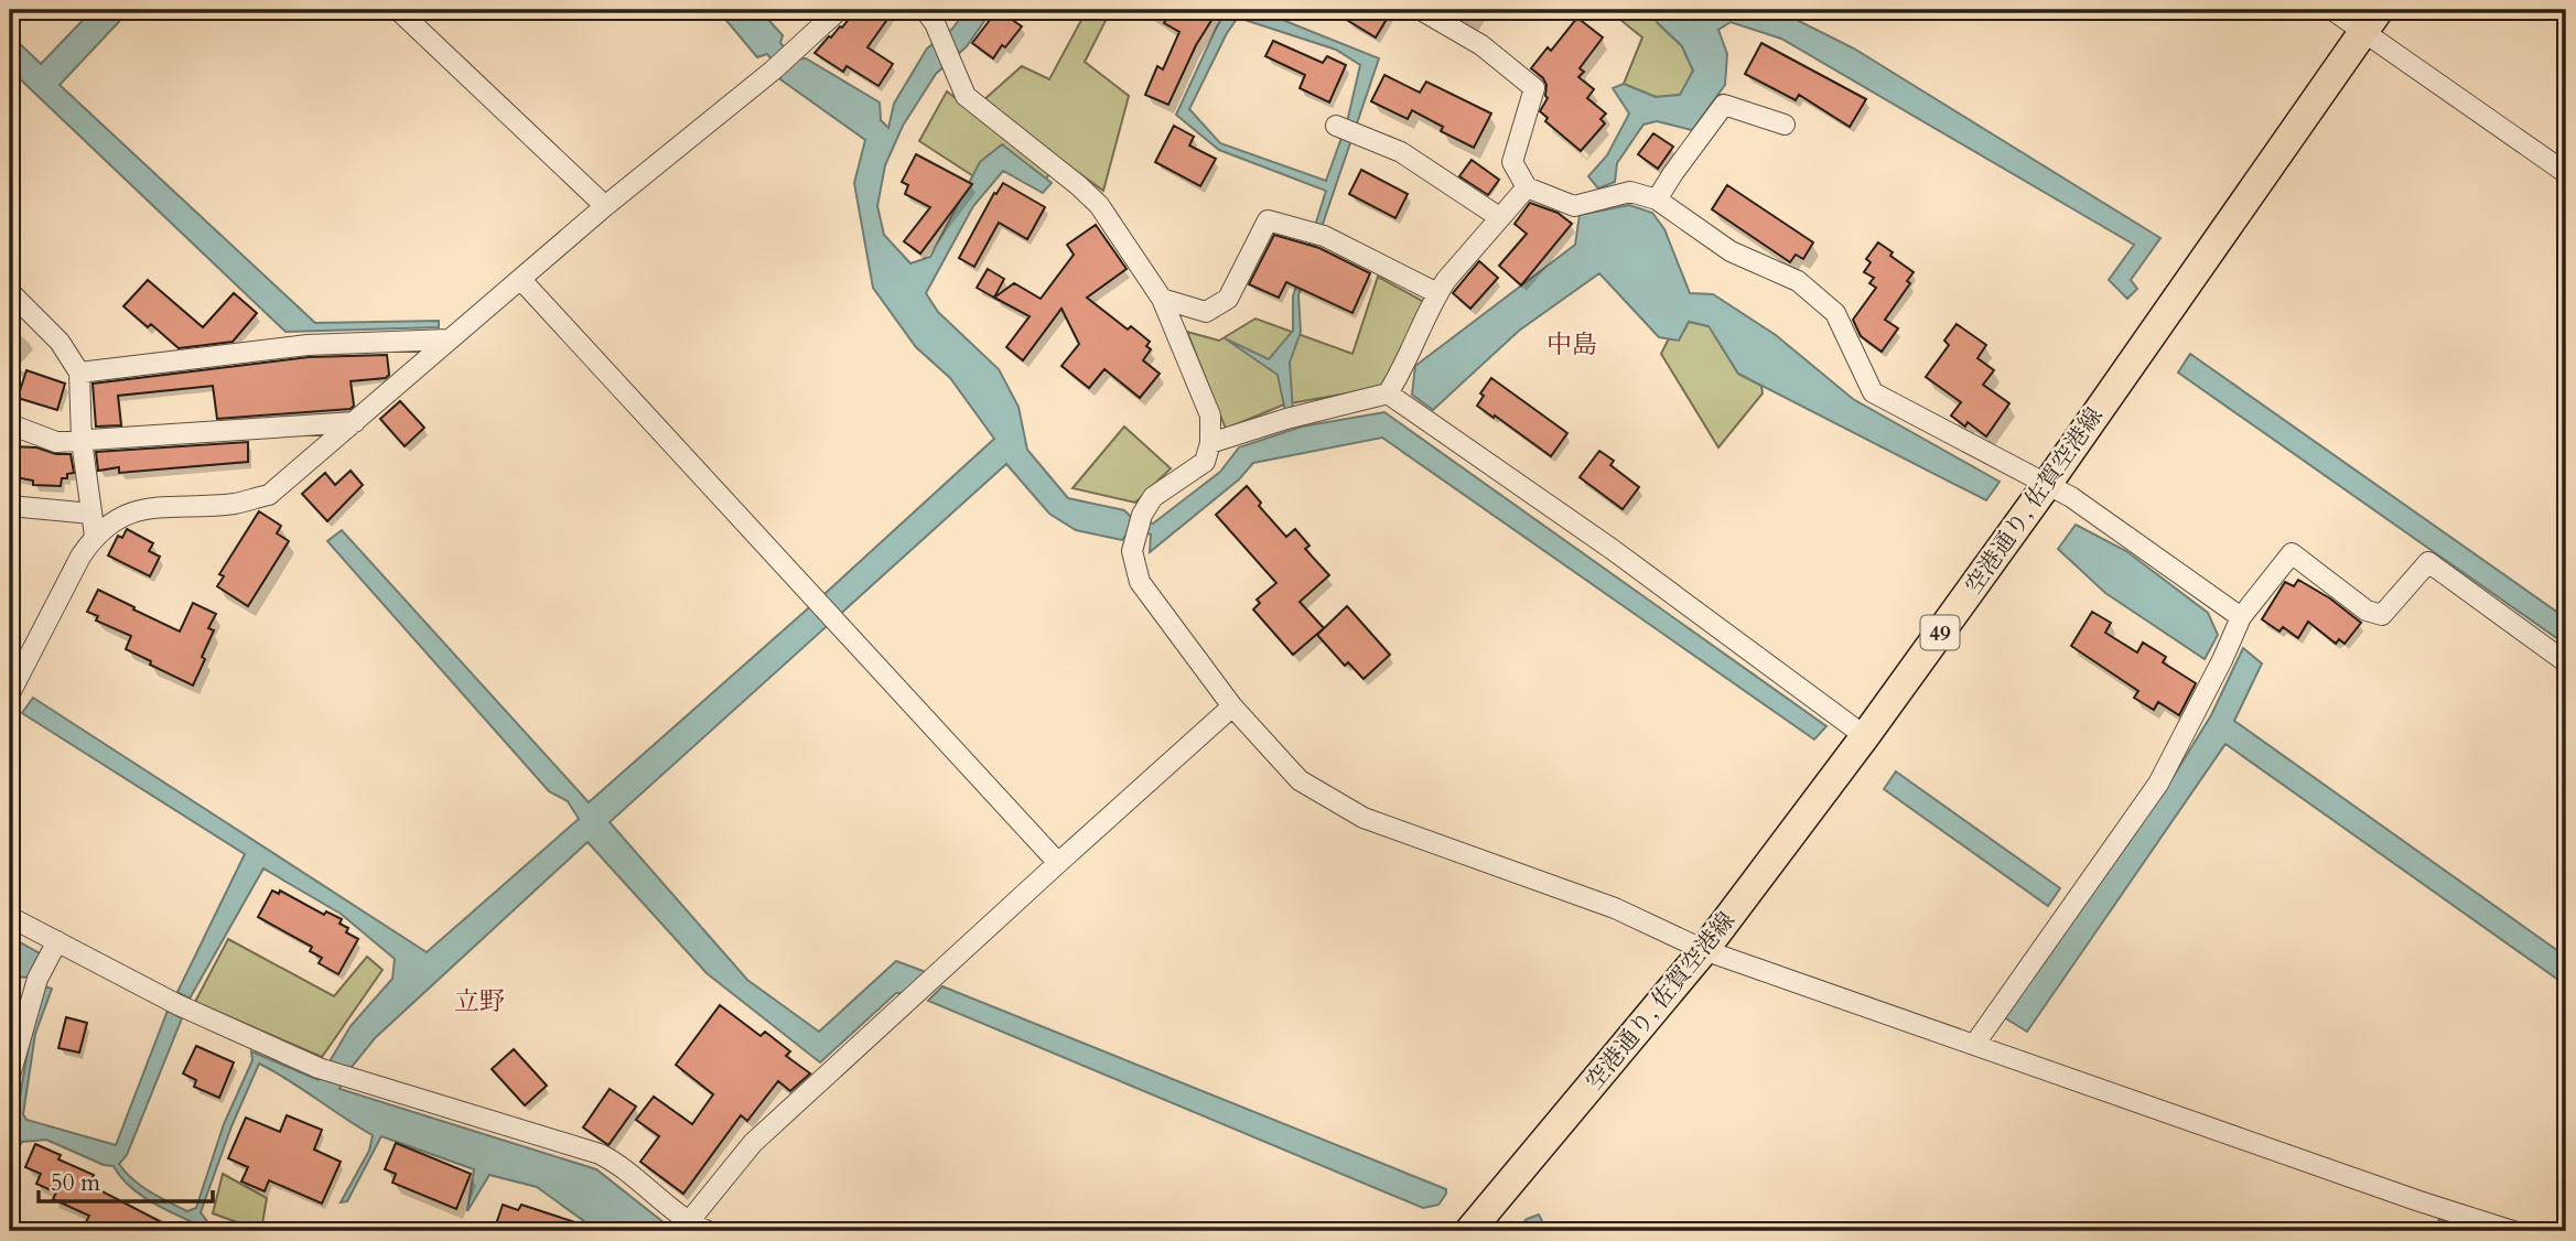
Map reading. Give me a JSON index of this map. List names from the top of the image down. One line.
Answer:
{"streets":{"main road":["空港通り, 佐賀空港線","49"]},"districts":["中島","立野"],"scale_bar":"50 m"}
